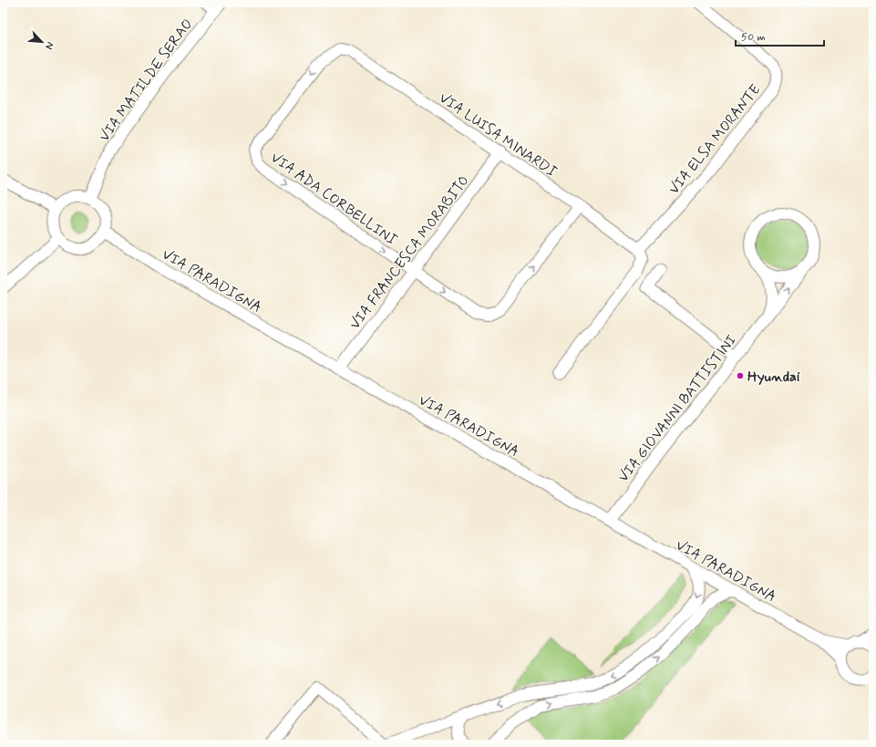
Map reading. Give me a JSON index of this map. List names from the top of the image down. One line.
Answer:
{"streets":{"street":["VIA MATILDE SERAO","VIA LUISA MINARDI","VIA ELSA MORANTE","VIA ADA CORBELLINI","VIA FRANCESCA MORABITO","VIA PARADIGNA","VIA GIOVANNI BATTISTINI"]},"crossings":[["VIA MATILDE SERAO","VIA PARADIGNA"],["VIA LUISA MINARDI","VIA ELSA MORANTE"],["VIA LUISA MINARDI","VIA ADA CORBELLINI"],["VIA LUISA MINARDI","VIA FRANCESCA MORABITO"],["VIA ADA CORBELLINI","VIA FRANCESCA MORABITO"],["VIA FRANCESCA MORABITO","VIA PARADIGNA"],["VIA PARADIGNA","VIA GIOVANNI BATTISTINI"]],"places":["Hyundai"],"scale_bar":"50 m","north":"bottom right"}
